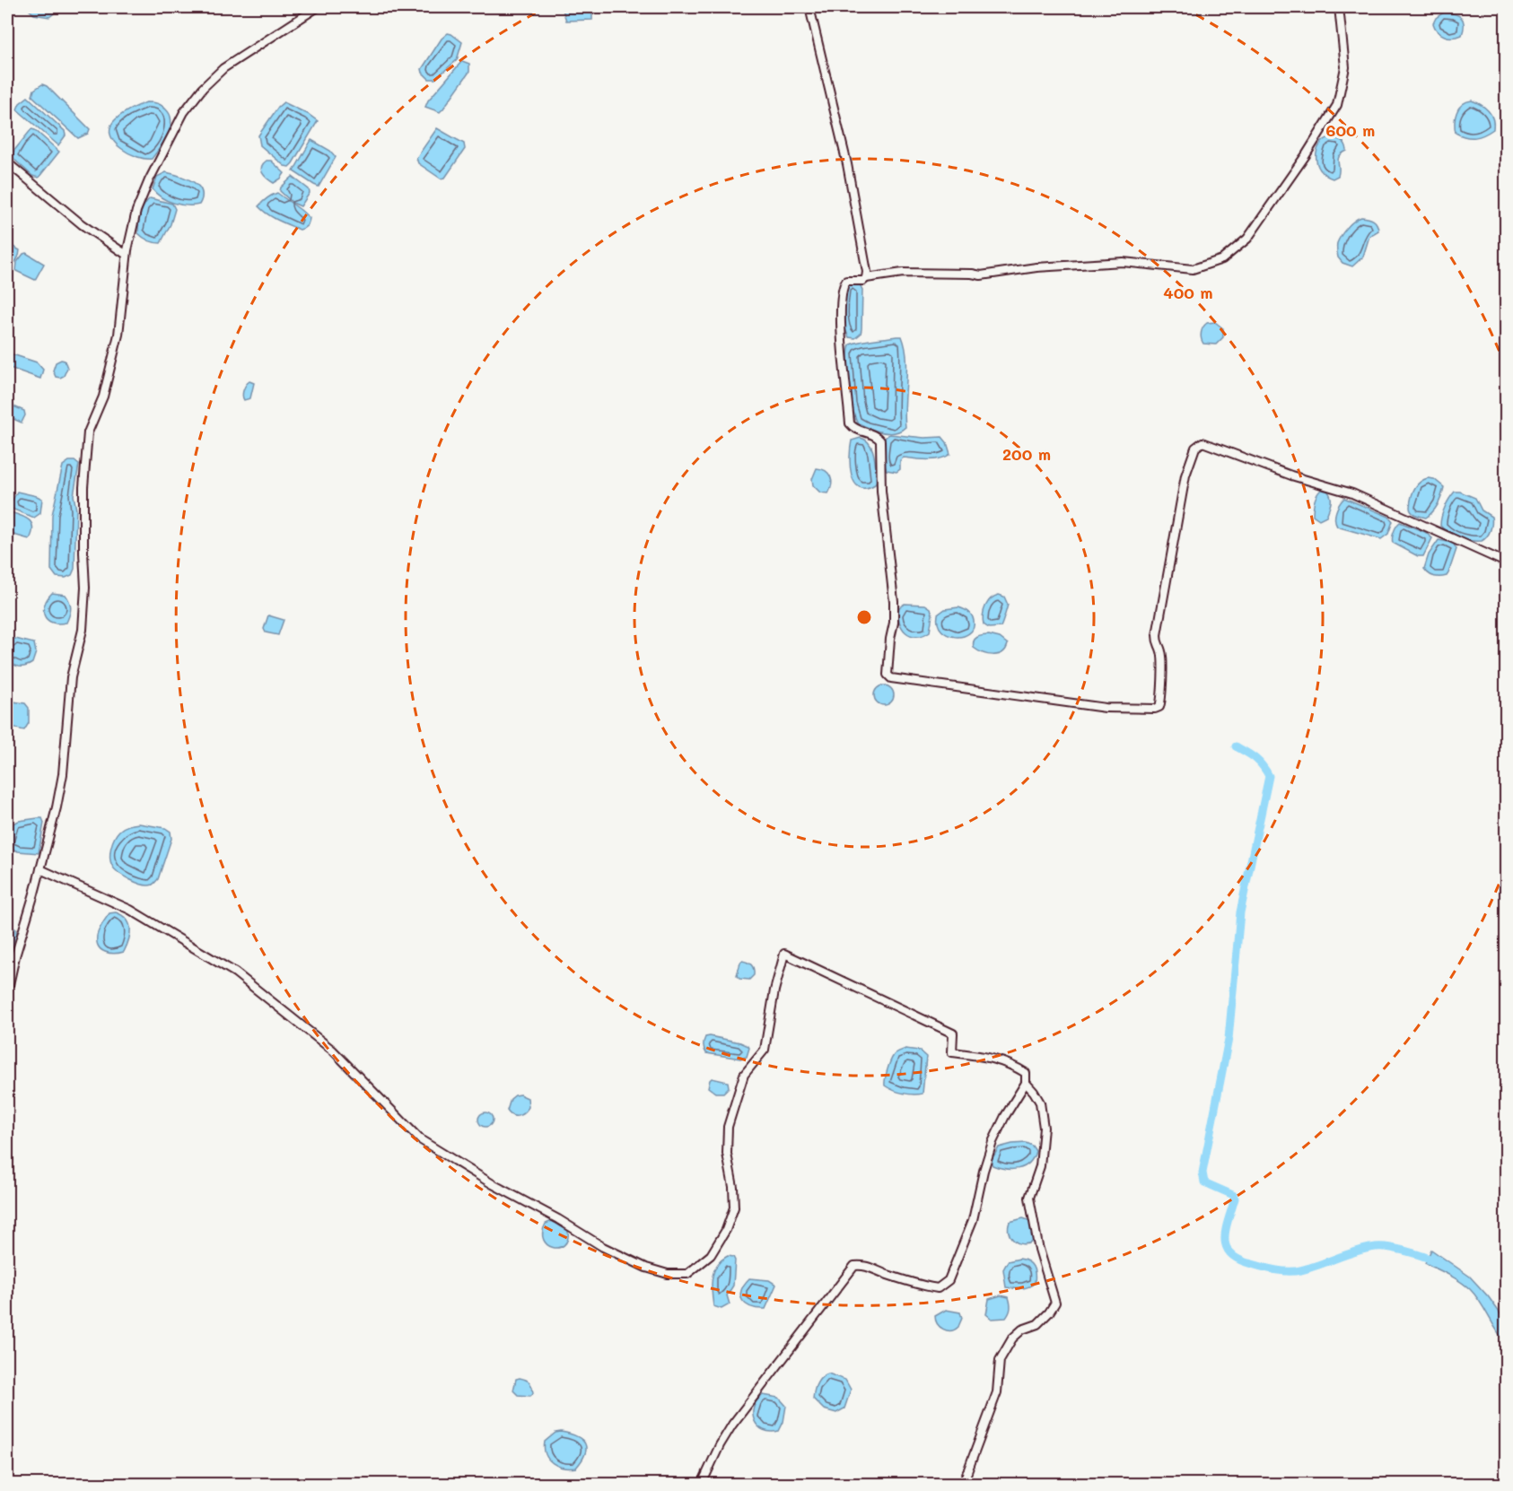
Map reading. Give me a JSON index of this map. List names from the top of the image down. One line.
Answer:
{"rings":["600 m","400 m","200 m"]}
